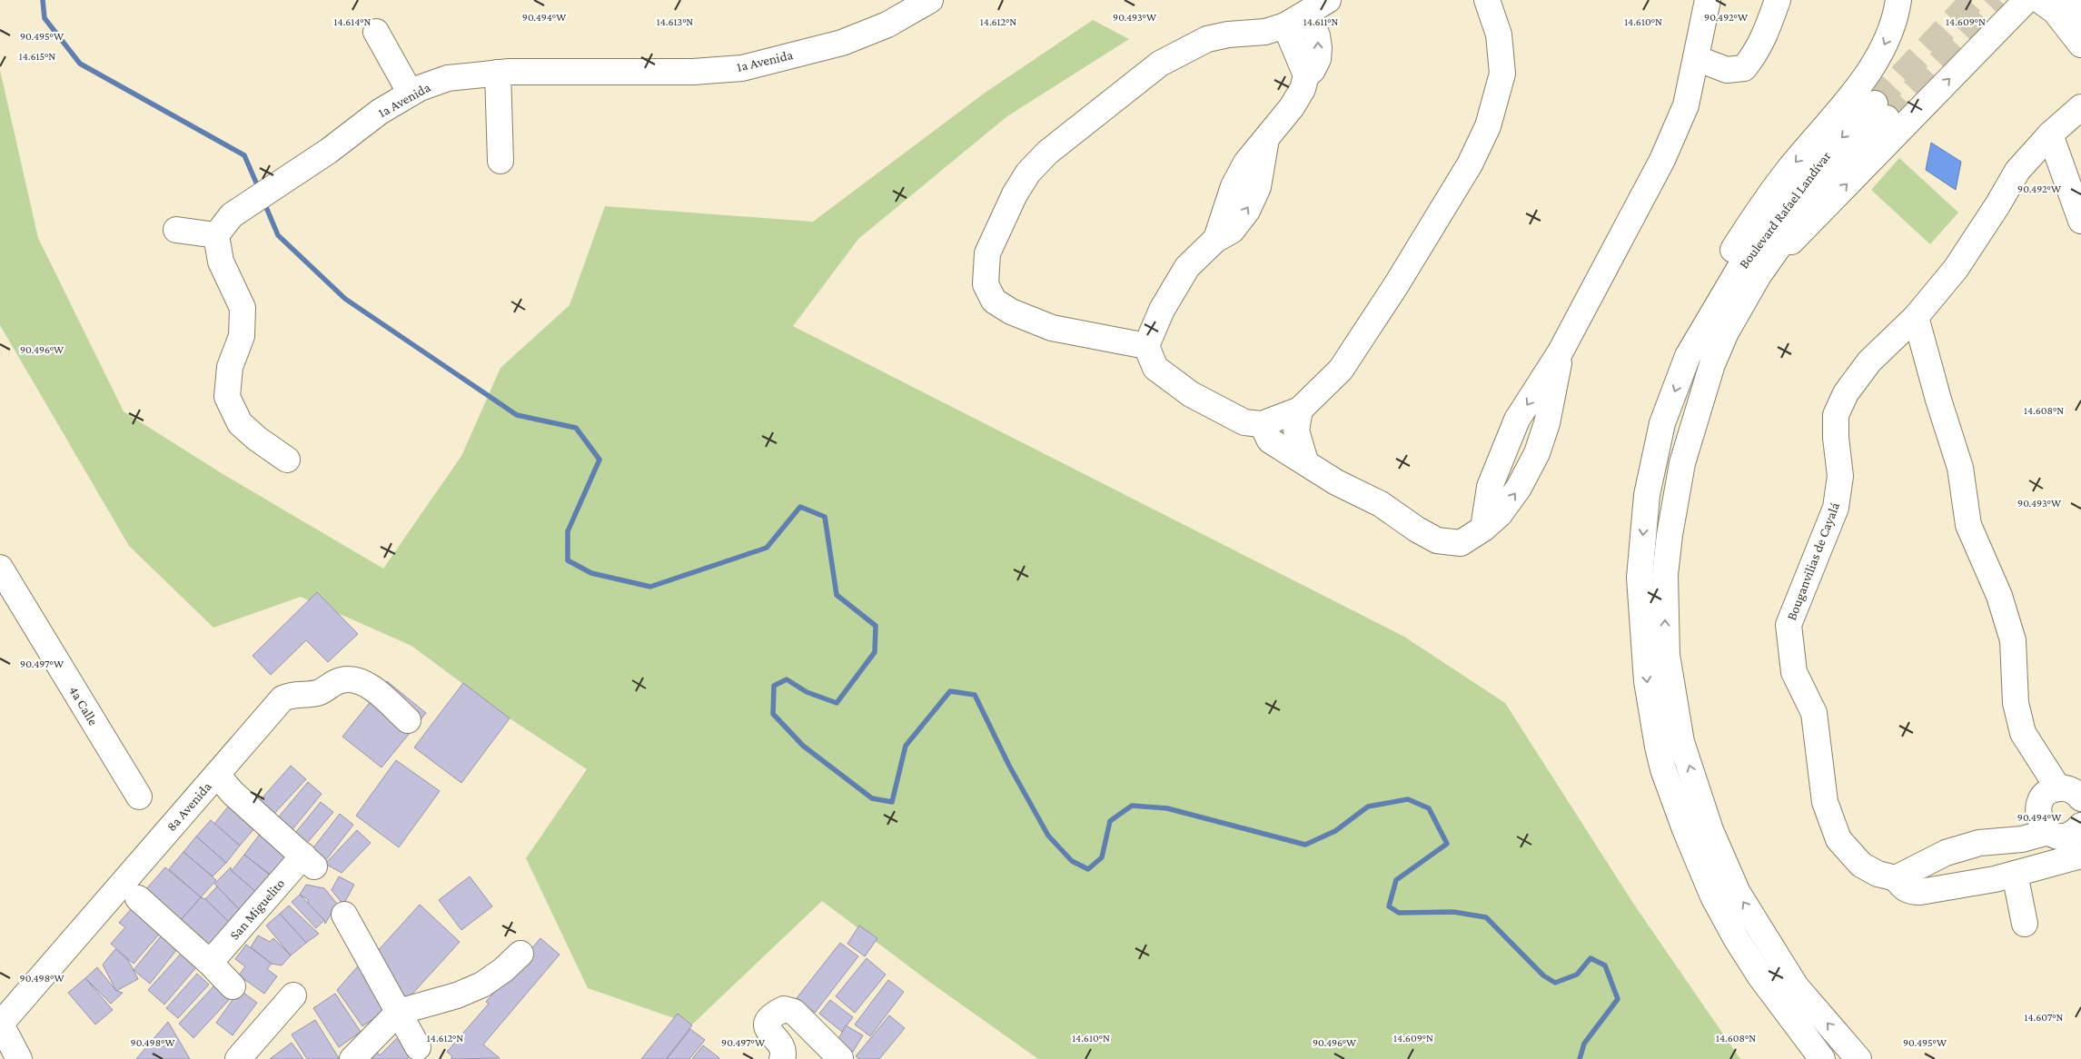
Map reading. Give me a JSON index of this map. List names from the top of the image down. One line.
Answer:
{"streets":{"street":["1a Avenida","Boulevard Rafael Landívar","Bouganvilias de Cayalá","4a Calle","8a Avenida","San Miguelito"]},"crossings":[["8a Avenida","San Miguelito"]],"coordinates":["90.494°W","90.493°W","90.492°W","14.614°N","14.613°N","14.612°N","14.611°N","14.610°N","14.609°N","90.495°W","14.615°N","90.496°W","14.608°N","90.497°W","90.498°W","14.607°N"]}
